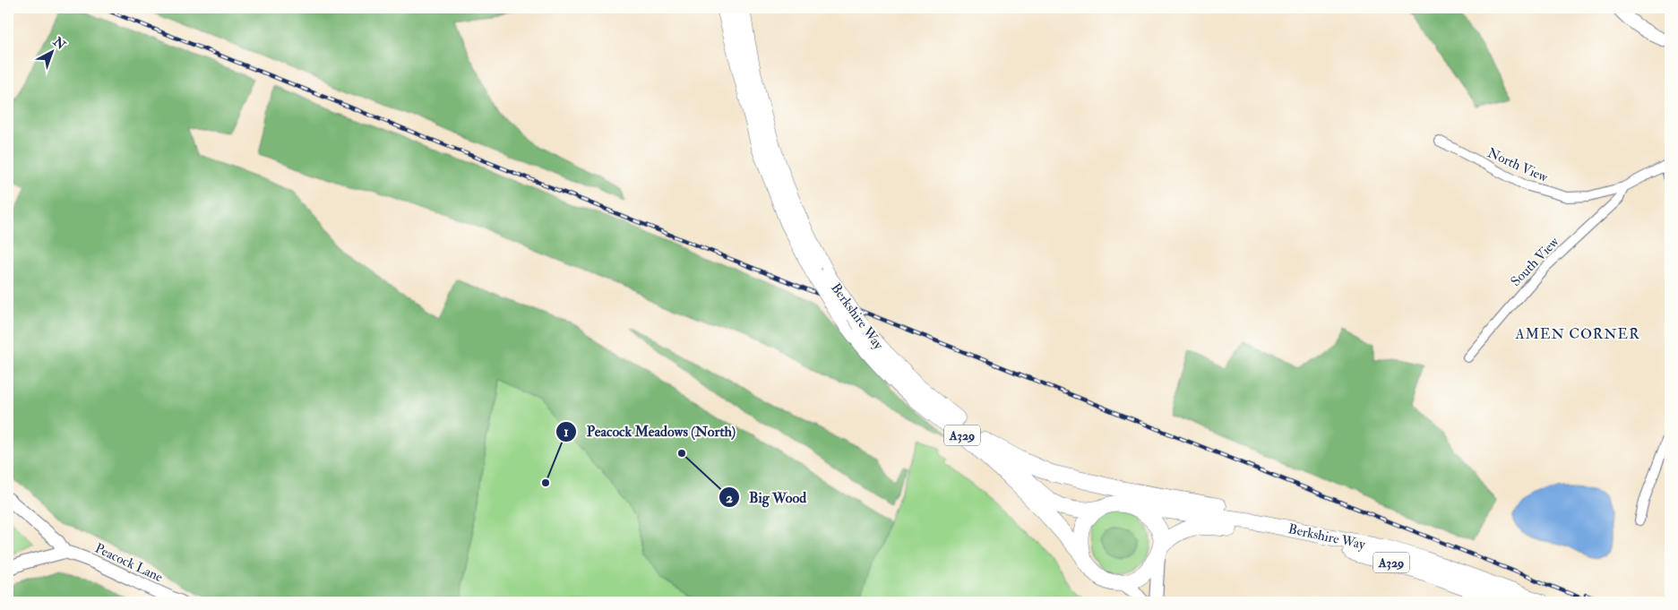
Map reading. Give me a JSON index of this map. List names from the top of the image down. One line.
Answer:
{"streets":{"highway":["Berkshire Way","A329"],"street":["North View","South View","Peacock Lane"]},"crossings":[["North View","South View"],["Berkshire Way","A329"]],"districts":["AMEN CORNER"],"places":["Big Wood","Peacock Meadows (North)"],"north":"top right"}
